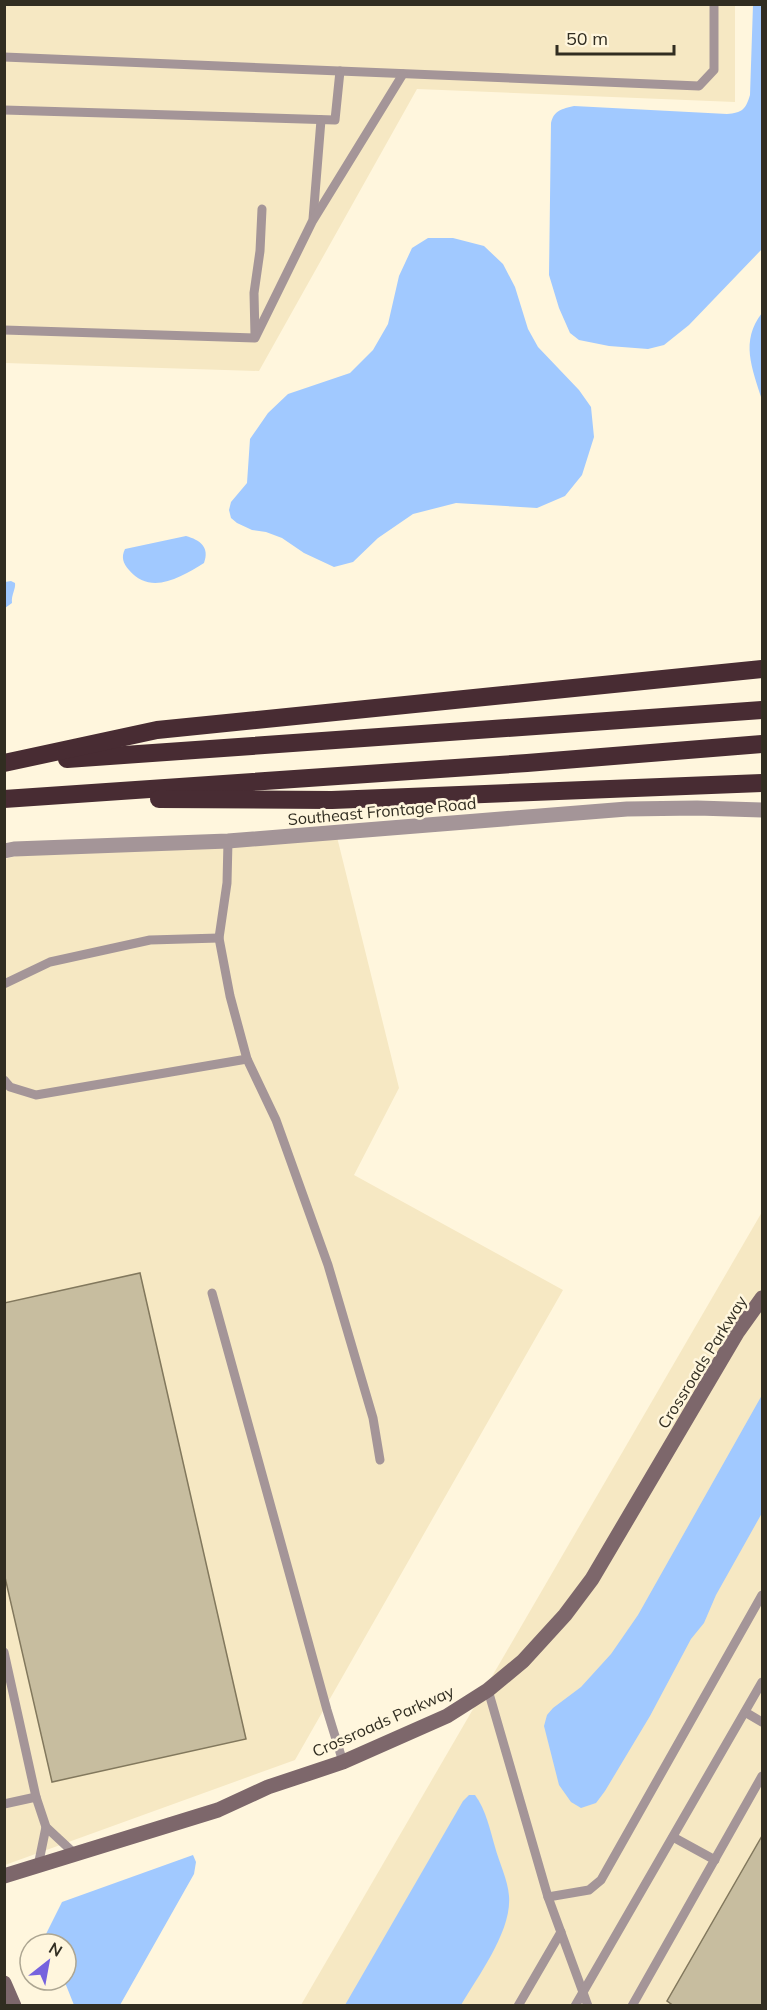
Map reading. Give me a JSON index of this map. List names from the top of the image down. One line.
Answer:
{"streets":{"street":["Southeast Frontage Road","Crossroads Parkway"]},"scale_bar":"50 m","north":"top right"}
